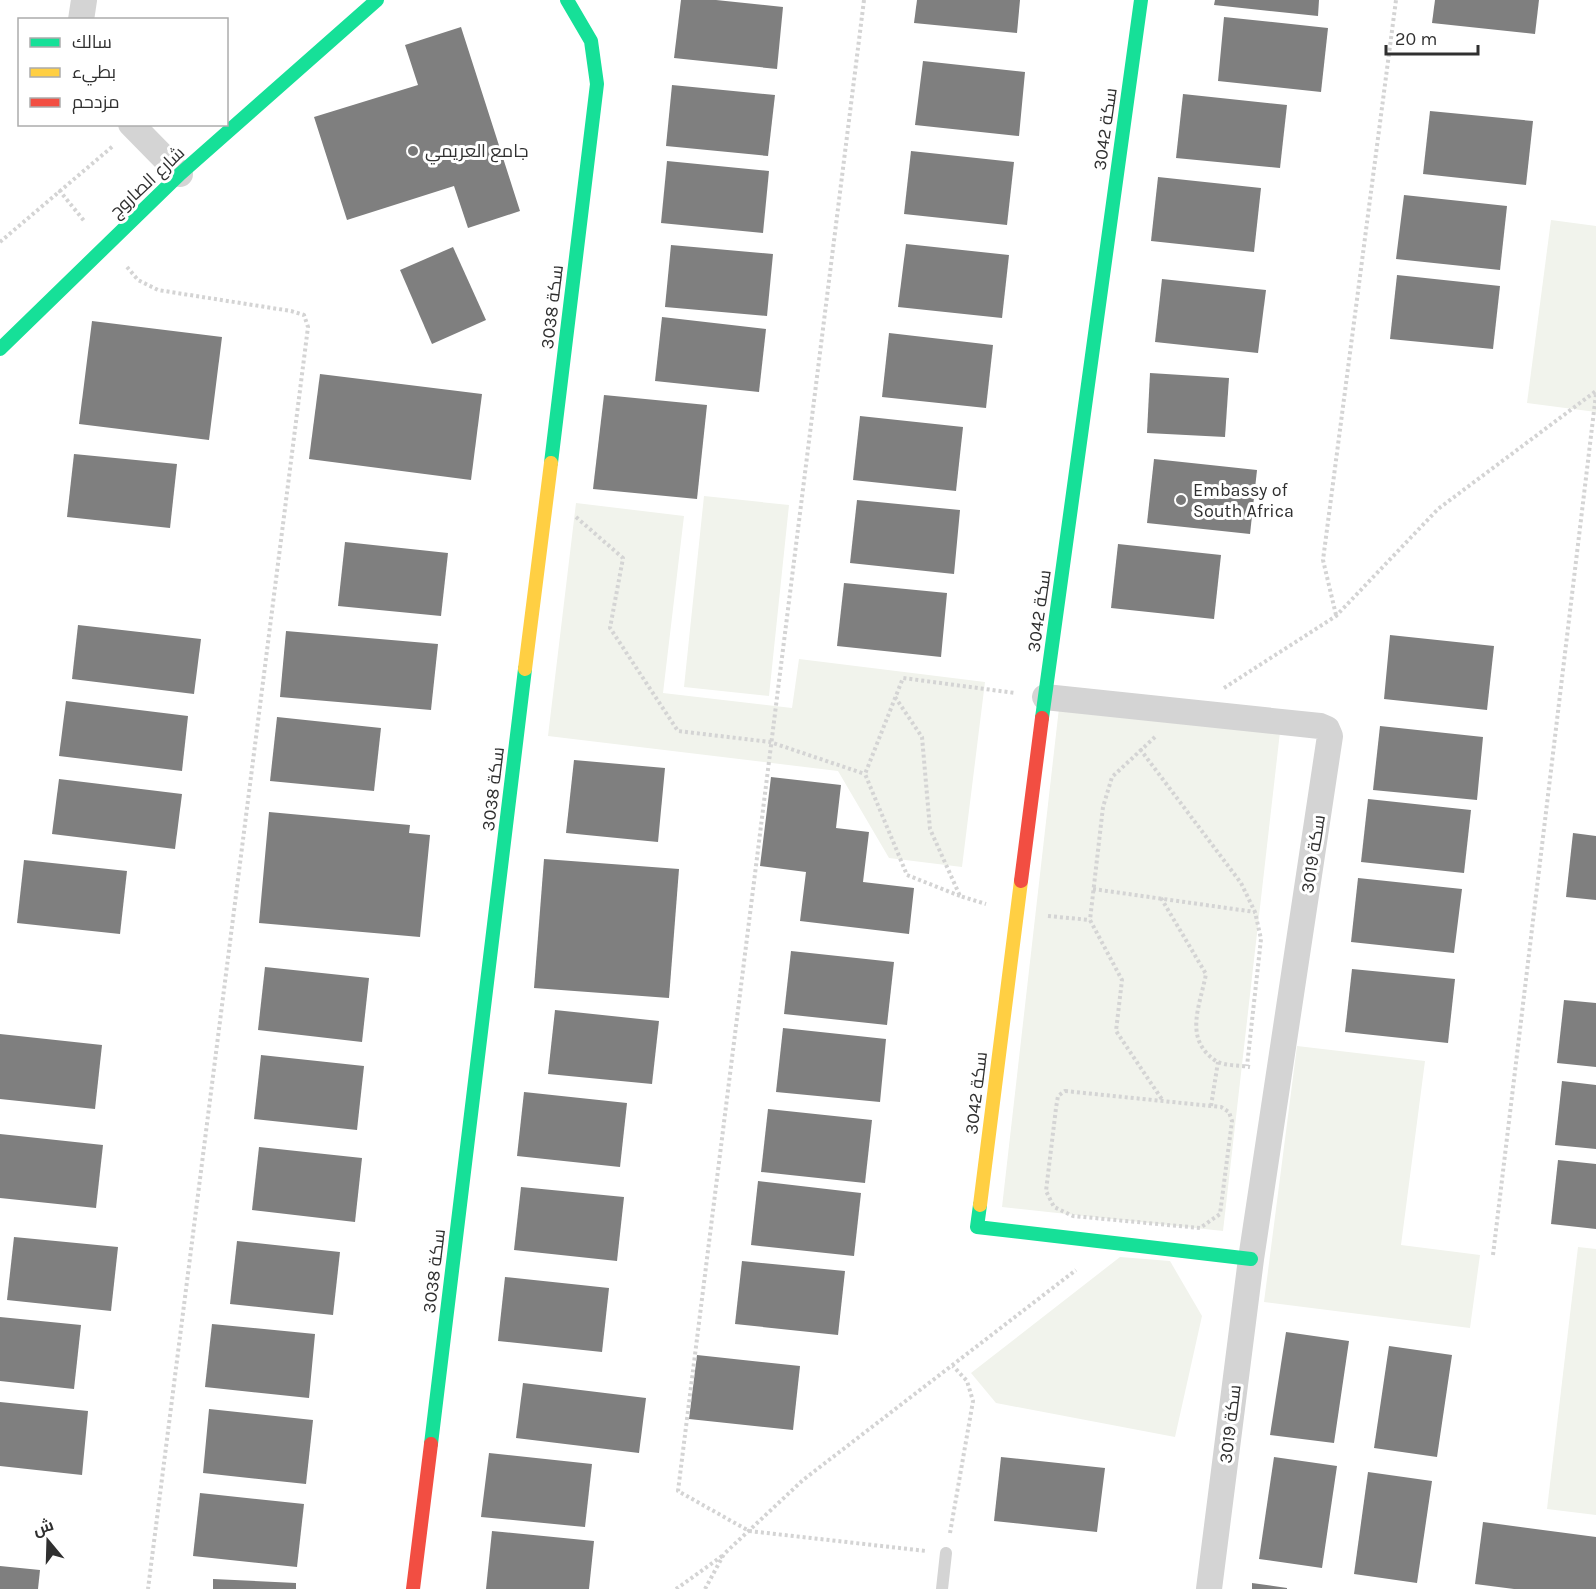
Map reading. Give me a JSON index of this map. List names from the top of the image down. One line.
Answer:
{"streets":{"street":["سكة 3042","شارع الصاروج","سكة 3038","سكة 3019"]},"crossings":[["سكة 3042","سكة 3019"]],"places":["جامع العريمي","Embassy of South Africa"],"legend":["سالك","بطيء","مزدحم"],"scale_bar":"20 m","north":"top"}
